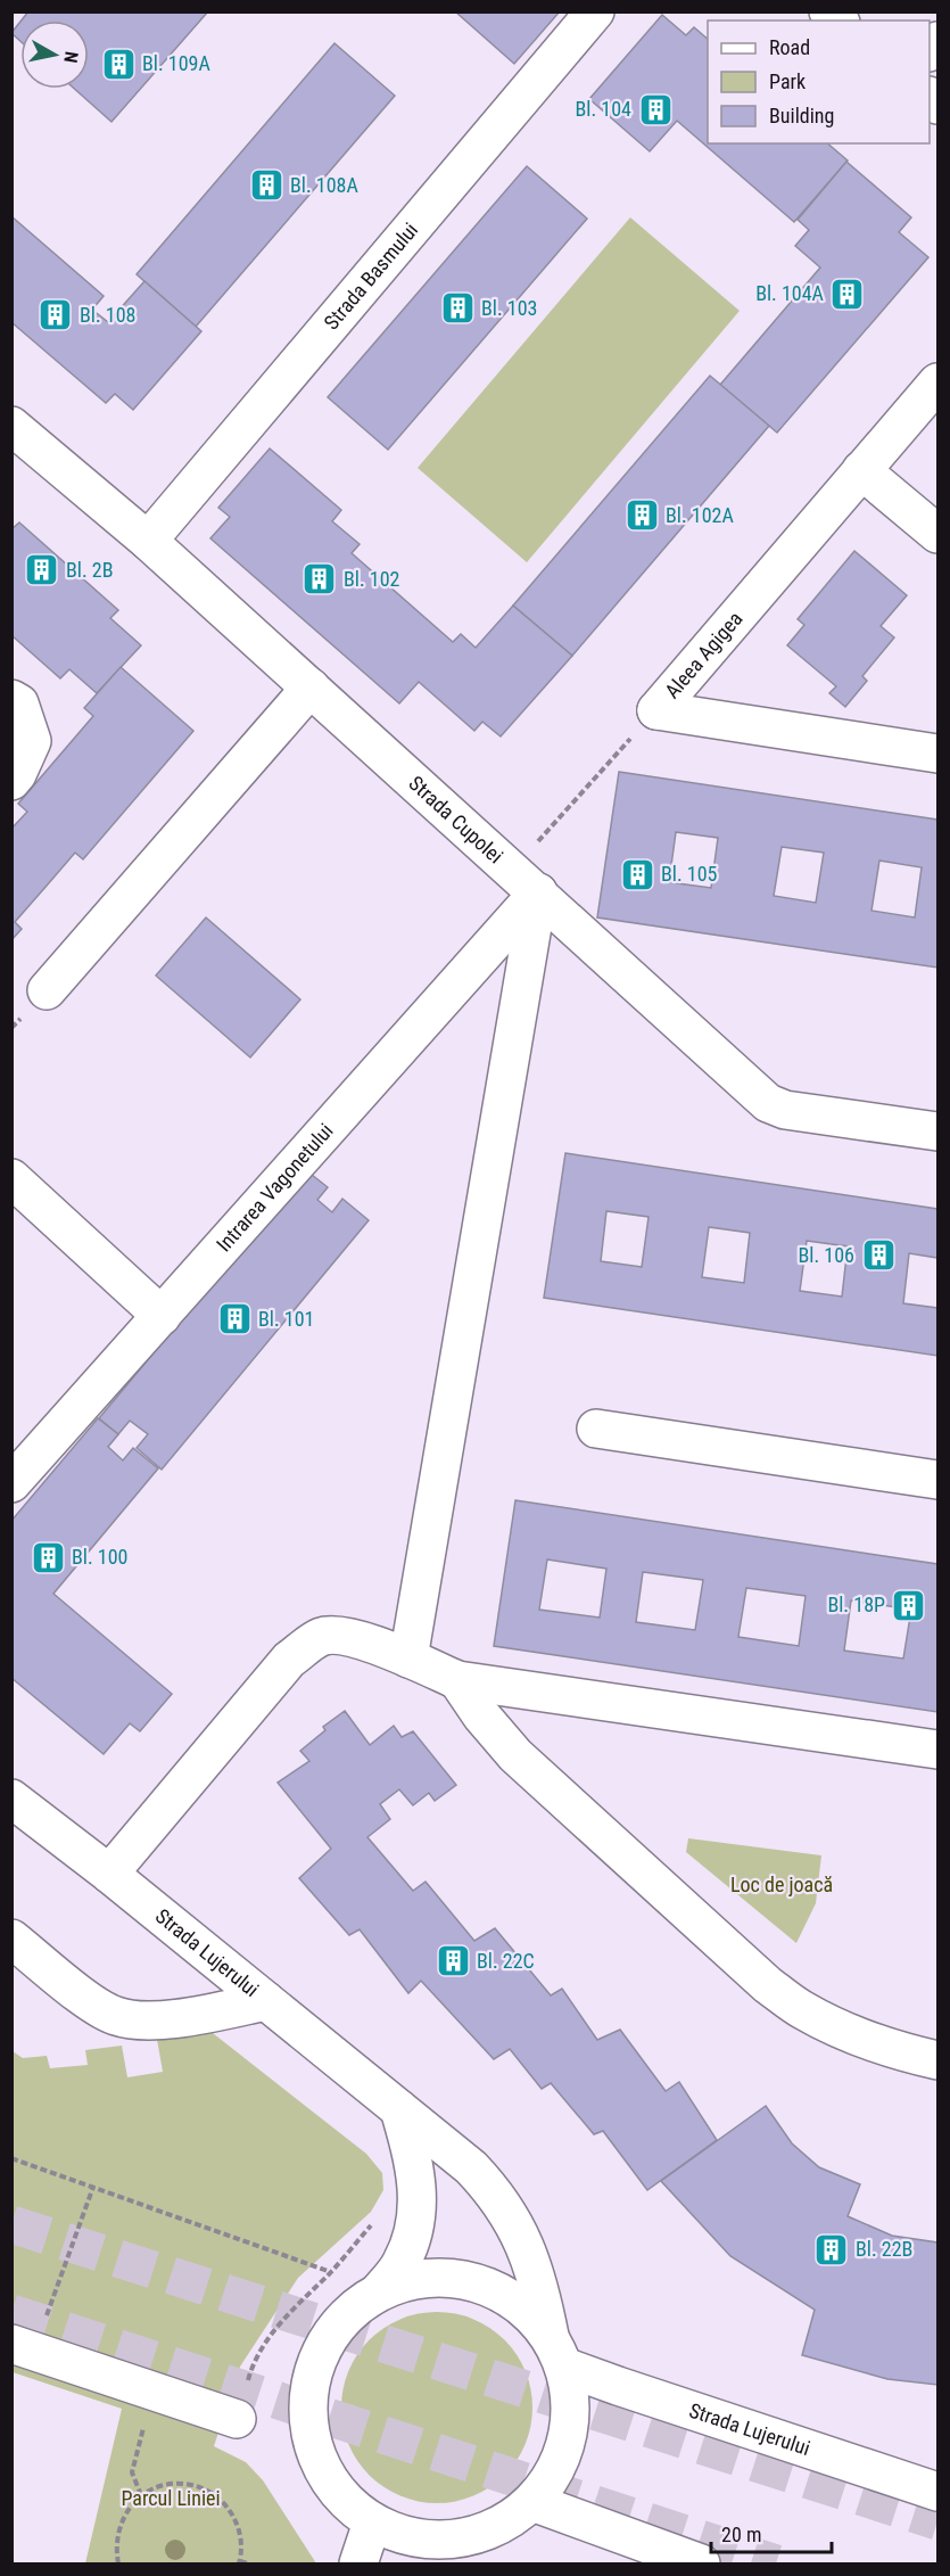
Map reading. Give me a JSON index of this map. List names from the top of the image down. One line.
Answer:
{"streets":{"street":["Strada Basmului","Aleea Agigea","Strada Cupolei","Intrarea Vagonetului","Strada Lujerului"]},"crossings":[["Strada Basmului","Strada Cupolei"],["Strada Cupolei","Intrarea Vagonetului"]],"parks":["Loc de joacă","Parcul Liniei"],"places":{"building":["Bl. 109A","Bl. 104","Bl. 108A","Bl. 104A","Bl. 103","Bl. 108","Bl. 102A","Bl. 2B","Bl. 102","Bl. 105","Bl. 106","Bl. 101","Bl. 100","Bl. 18P","Bl. 22C","Bl. 22B"]},"legend":["Road","Park","Building"],"scale_bar":"20 m","north":"right"}
